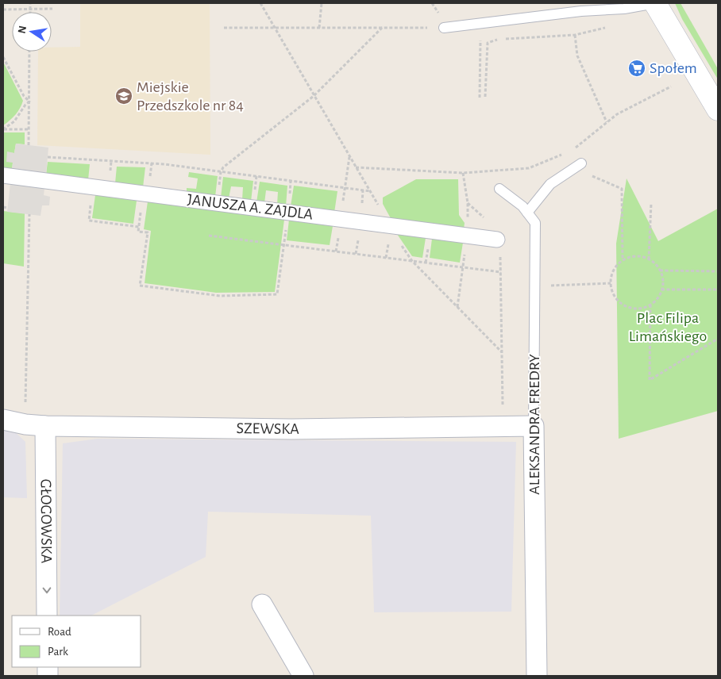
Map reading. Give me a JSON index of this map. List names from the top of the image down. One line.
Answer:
{"streets":{"street":["JANUSZA A. ZAJDLA","ALEKSANDRA FREDRY","SZEWSKA","GŁOGOWSKA"]},"crossings":[["ALEKSANDRA FREDRY","SZEWSKA"],["SZEWSKA","GŁOGOWSKA"]],"one_way":["GŁOGOWSKA"],"parks":["Plac Filipa Limańskiego"],"places":{"supermarket":["Społem"],"school or university":["Miejskie Przedszkole nr 84"]},"legend":["Road","Park"],"north":"left"}
